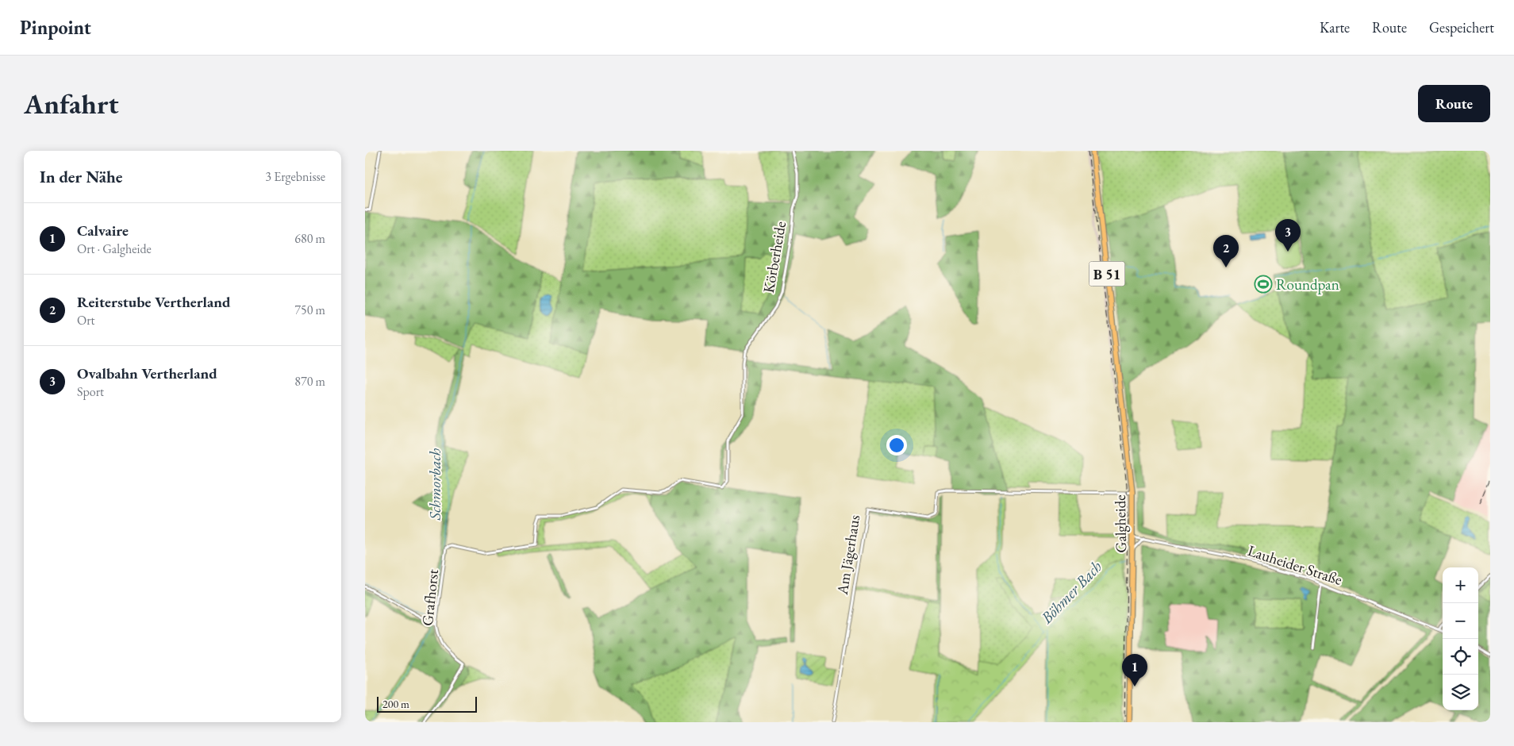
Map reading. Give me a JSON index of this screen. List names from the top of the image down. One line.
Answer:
{"streets":{"main road":["B 51","Galgheide"],"street":["Körberheide","Am Jägerhaus","Lauheider Straße","Grafhorst"]},"crossings":[["Körberheide","Grafhorst"],["Galgheide","Am Jägerhaus"],["Galgheide","Lauheider Straße"]],"water":["Schmorbach","Böhmer Bach"],"places":{"sports":["Roundpan"]},"scale_bar":"200 m","page":{"header":"Pinpoint","nav":["Karte","Route","Gespeichert"],"buttons":"Route","title":"Anfahrt","heading":["In der Nähe","3 Ergebnisse"],"list":[{"mark":"1","name":"Calvaire","note":"Ort · Galgheide","value":"680 m"},{"mark":"2","name":"Reiterstube Vertherland","note":"Ort","value":"750 m"},{"mark":"3","name":"Ovalbahn Vertherland","note":"Sport","value":"870 m"}],"pins":["3","2","1"],"map_buttons":["+","−"],"scale":"200 m"}}
